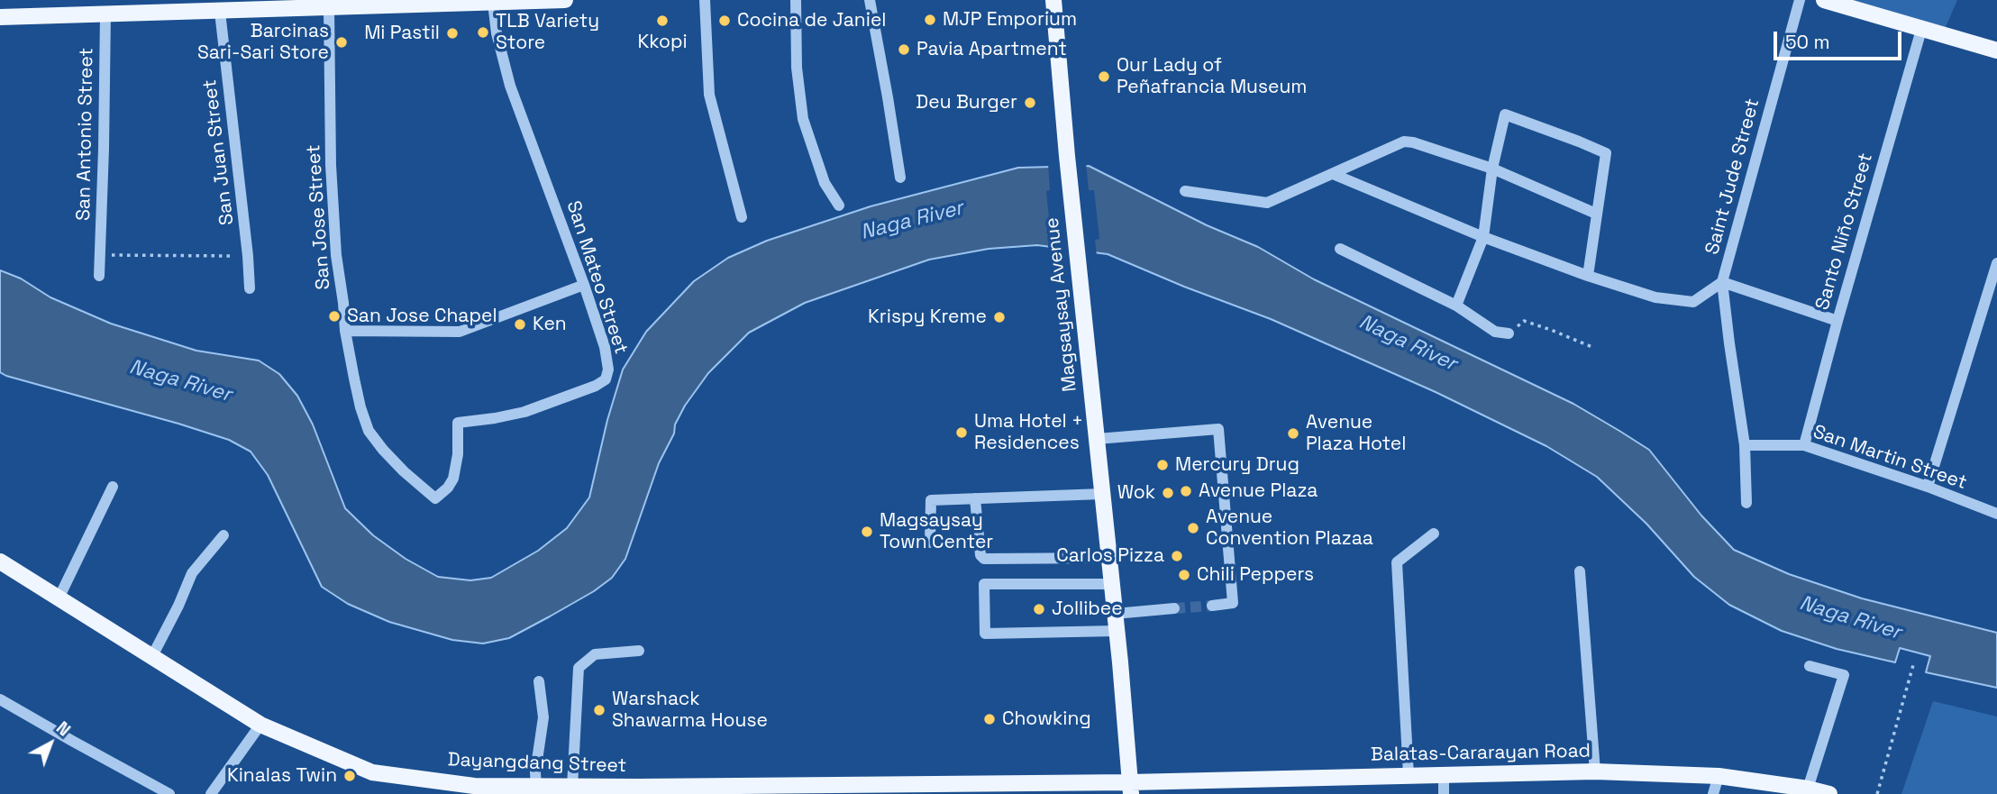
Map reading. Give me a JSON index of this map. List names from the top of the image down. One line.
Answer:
{"streets":{"main road":["Magsaysay Avenue","Balatas-Cararayan Road","Dayangdang Street"],"street":["San Antonio Street","San Juan Street","Saint Jude Street","San Jose Street","Santo Niño Street","San Mateo Street","San Martin Street"]},"crossings":[["Saint Jude Street","Santo Niño Street"],["San Jose Street","San Mateo Street"],["Santo Niño Street","San Martin Street"],["Magsaysay Avenue","Balatas-Cararayan Road"],["Magsaysay Avenue","Dayangdang Street"],["Balatas-Cararayan Road","Dayangdang Street"]],"water":["Naga River"],"places":["MJP Emporium","Kkopi","Cocina de Janiel","TLB Variety Store","Mi Pastil","Barcinas Sari-Sari Store","Pavia Apartment","Our Lady of Peñafrancia Museum","Deu Burger","San Jose Chapel","Krispy Kreme","Ken","Uma Hotel + Residences","Avenue Plaza Hotel","Mercury Drug","Avenue Plaza","Wok","Avenue Convention Plazaa","Magsaysay Town Center","Carlos Pizza","Chili Peppers","Jollibee","Warshack Shawarma House","Chowking","Kinalas Twin"],"scale_bar":"50 m","north":"top right"}
